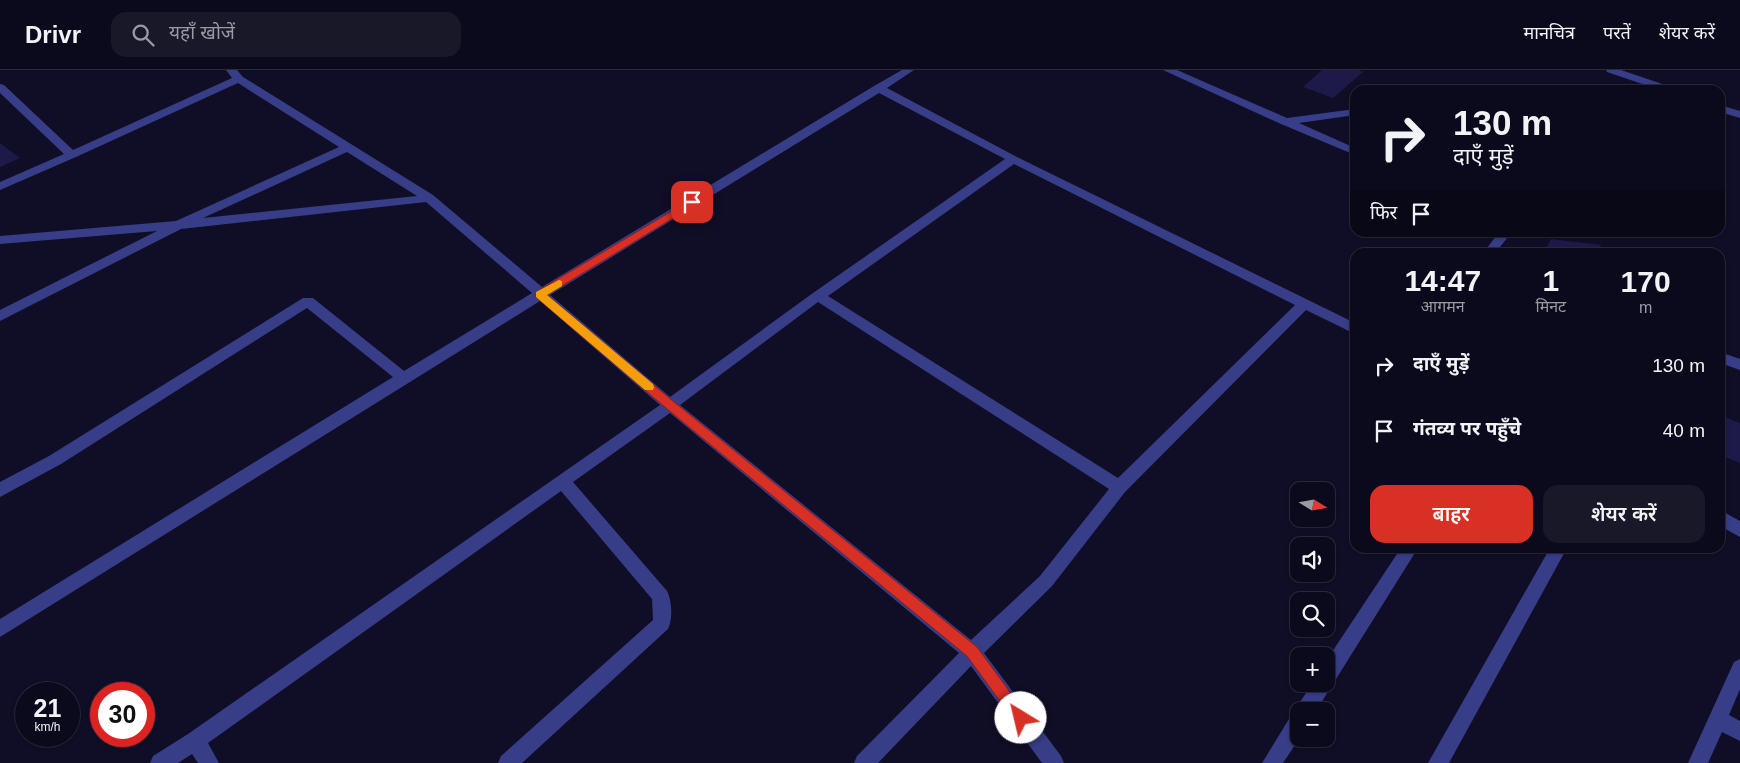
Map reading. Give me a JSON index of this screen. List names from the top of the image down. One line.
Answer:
{"north":"right","page":{"header":"Drivr","search":"यहाँ खोजें","nav":["मानचित्र","परतें","शेयर करें"],"turn":["130 m","दाएँ मुड़ें"],"then":"फिर","eta":["14:47","आगमन","1","मिनट","170","m"],"list":[{"name":"दाएँ मुड़ें","value":"130 m"},{"name":"गंतव्य पर पहुँचे","value":"40 m"}],"buttons":["बाहर","शेयर करें"],"map_buttons":["+","−"],"speed":"21 km/h","limit":"30"}}
